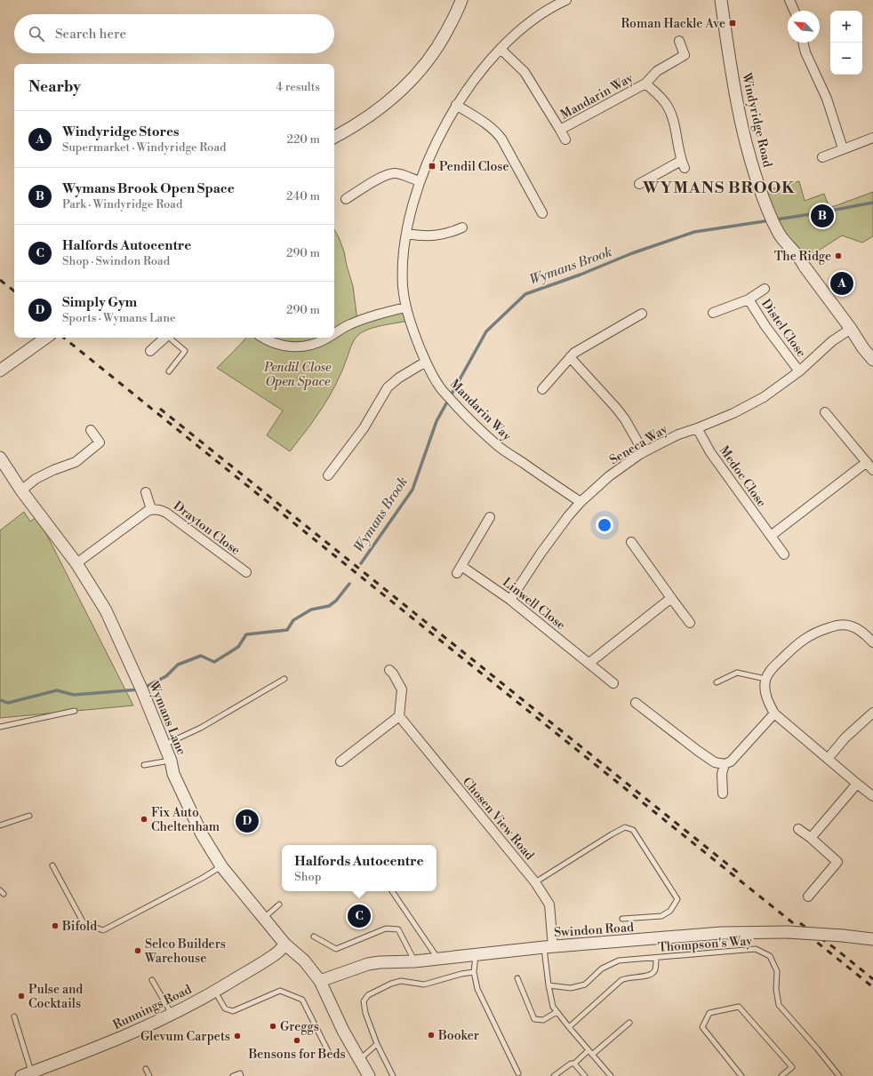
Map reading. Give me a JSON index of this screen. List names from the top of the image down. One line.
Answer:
{"streets":{"street":["Mandarin Way","Windyridge Road","Distel Close","Seneca Way","Medoc Close","Drayton Close","Linwell Close","Wymans Lane","Chosen View Road","Swindon Road","Runnings Road"],"lane":["Thompson's Way"]},"crossings":[["Mandarin Way","Seneca Way"],["Windyridge Road","Seneca Way"],["Distel Close","Seneca Way"],["Seneca Way","Medoc Close"],["Seneca Way","Linwell Close"],["Wymans Lane","Swindon Road"],["Wymans Lane","Runnings Road"],["Chosen View Road","Swindon Road"]],"districts":["WYMANS BROOK"],"water":["Wymans Brook"],"parks":["Pendil Close Open Space"],"places":{"transit":["Roman Hackle Ave","Pendil Close"],"other":["The Ridge","Fix Auto Cheltenham","Bifold","Selco Builders Warehouse","Pulse and Cocktails","Greggs","Booker","Glevum Carpets","Bensons for Beds"]},"north":"top left","page":{"map_buttons":["+","−"],"search":"Search here","heading":["Nearby","4 results"],"list":[{"mark":"A","name":"Windyridge Stores","note":"Supermarket · Windyridge Road","value":"220 m"},{"mark":"B","name":"Wymans Brook Open Space","note":"Park · Windyridge Road","value":"240 m"},{"mark":"C","name":"Halfords Autocentre","note":"Shop · Swindon Road","value":"290 m"},{"mark":"D","name":"Simply Gym","note":"Sports · Wymans Lane","value":"290 m"}],"pins":["B","A","D","C"],"popup":["Halfords Autocentre","Shop"]}}
